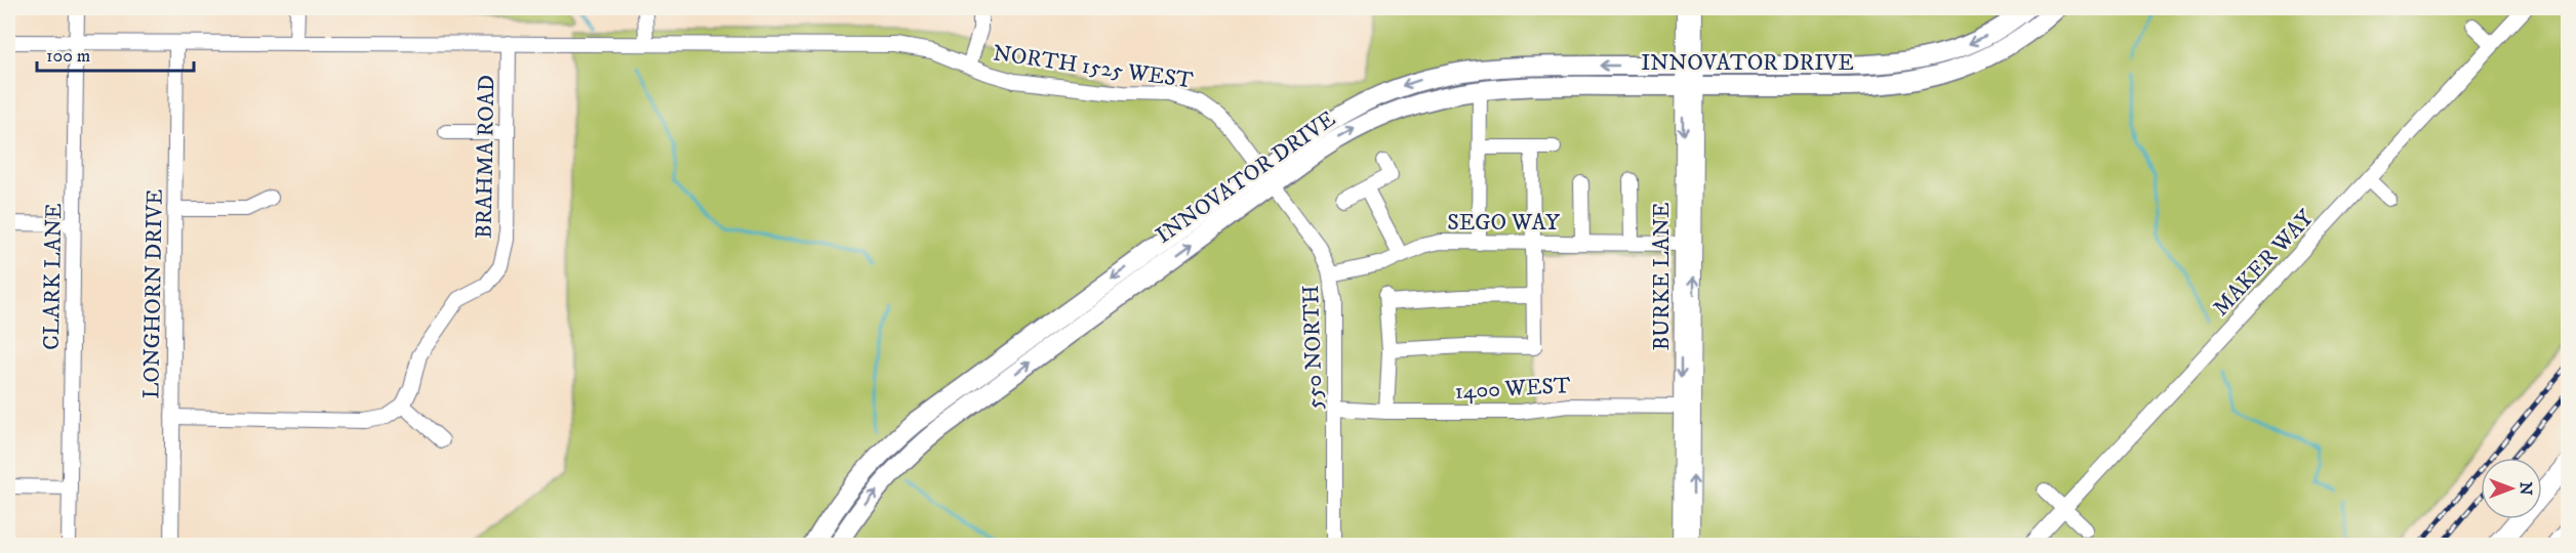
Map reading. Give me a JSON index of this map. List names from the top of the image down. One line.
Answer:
{"streets":{"main road":["INNOVATOR DRIVE"],"street":["NORTH 1525 WEST","BRAHMA ROAD","SEGO WAY","MAKER WAY","CLARK LANE","BURKE LANE","LONGHORN DRIVE","550 NORTH","1400 WEST"]},"crossings":[["INNOVATOR DRIVE","NORTH 1525 WEST"],["INNOVATOR DRIVE","BURKE LANE"],["INNOVATOR DRIVE","550 NORTH"],["NORTH 1525 WEST","BRAHMA ROAD"],["NORTH 1525 WEST","CLARK LANE"],["NORTH 1525 WEST","LONGHORN DRIVE"],["NORTH 1525 WEST","550 NORTH"],["SEGO WAY","BURKE LANE"],["SEGO WAY","550 NORTH"],["BURKE LANE","1400 WEST"],["550 NORTH","1400 WEST"]],"scale_bar":"100 m","north":"right"}
